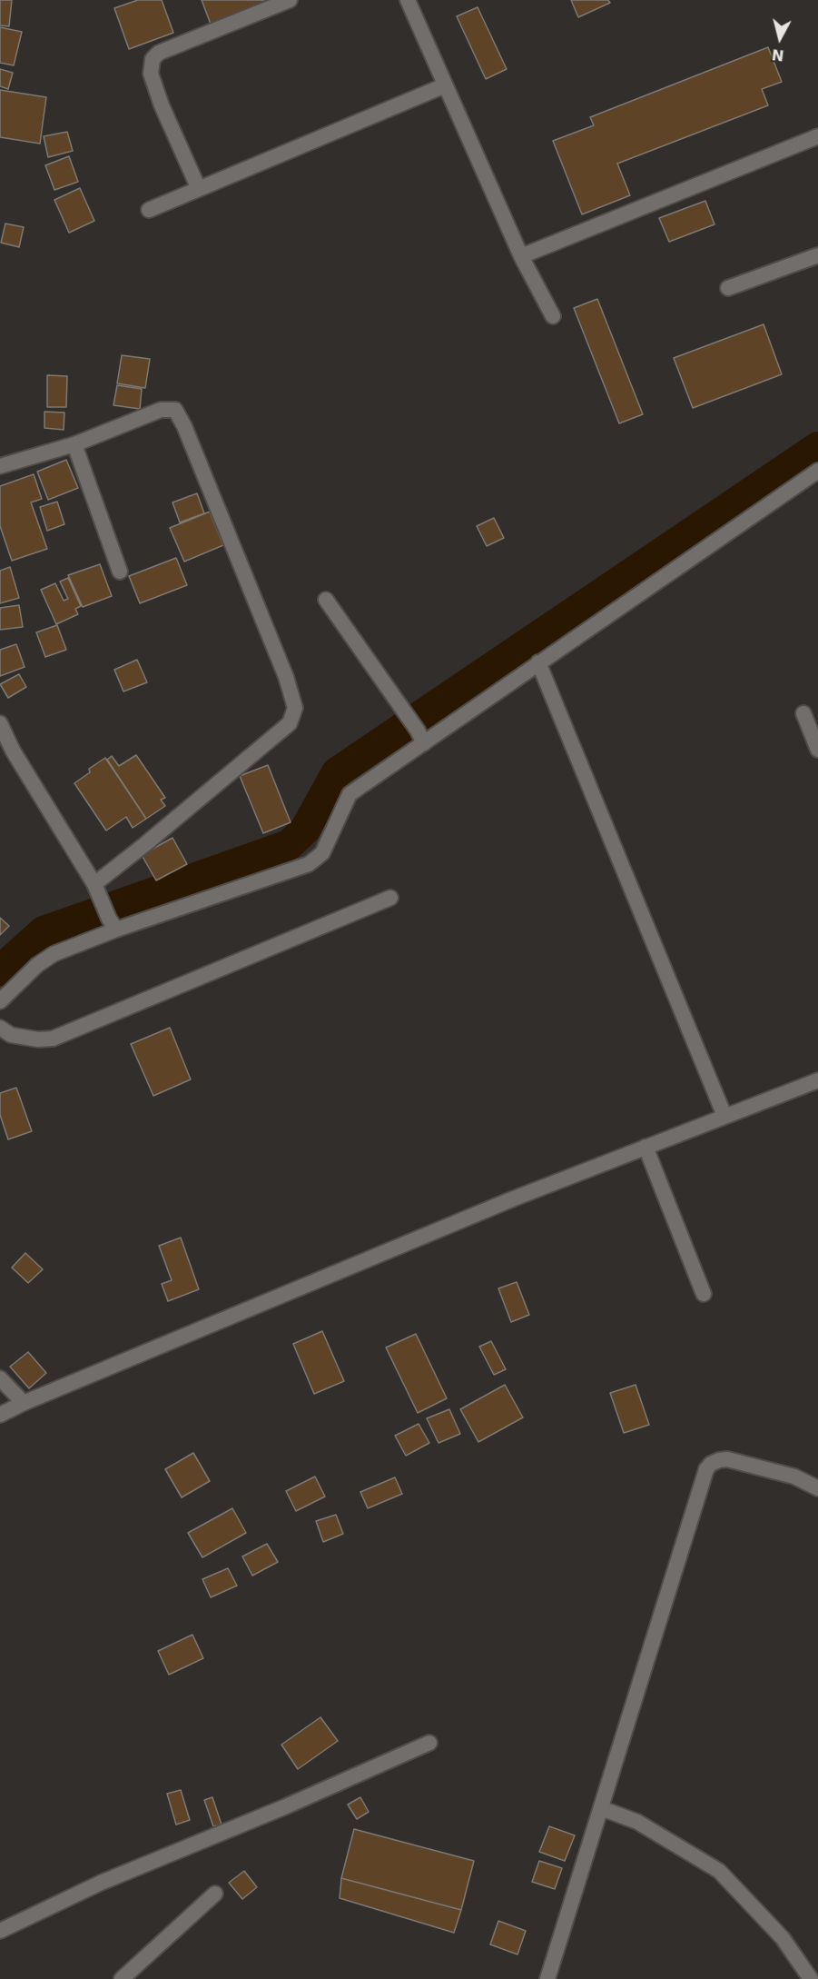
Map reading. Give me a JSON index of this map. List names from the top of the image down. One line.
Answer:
{"north":"bottom"}
